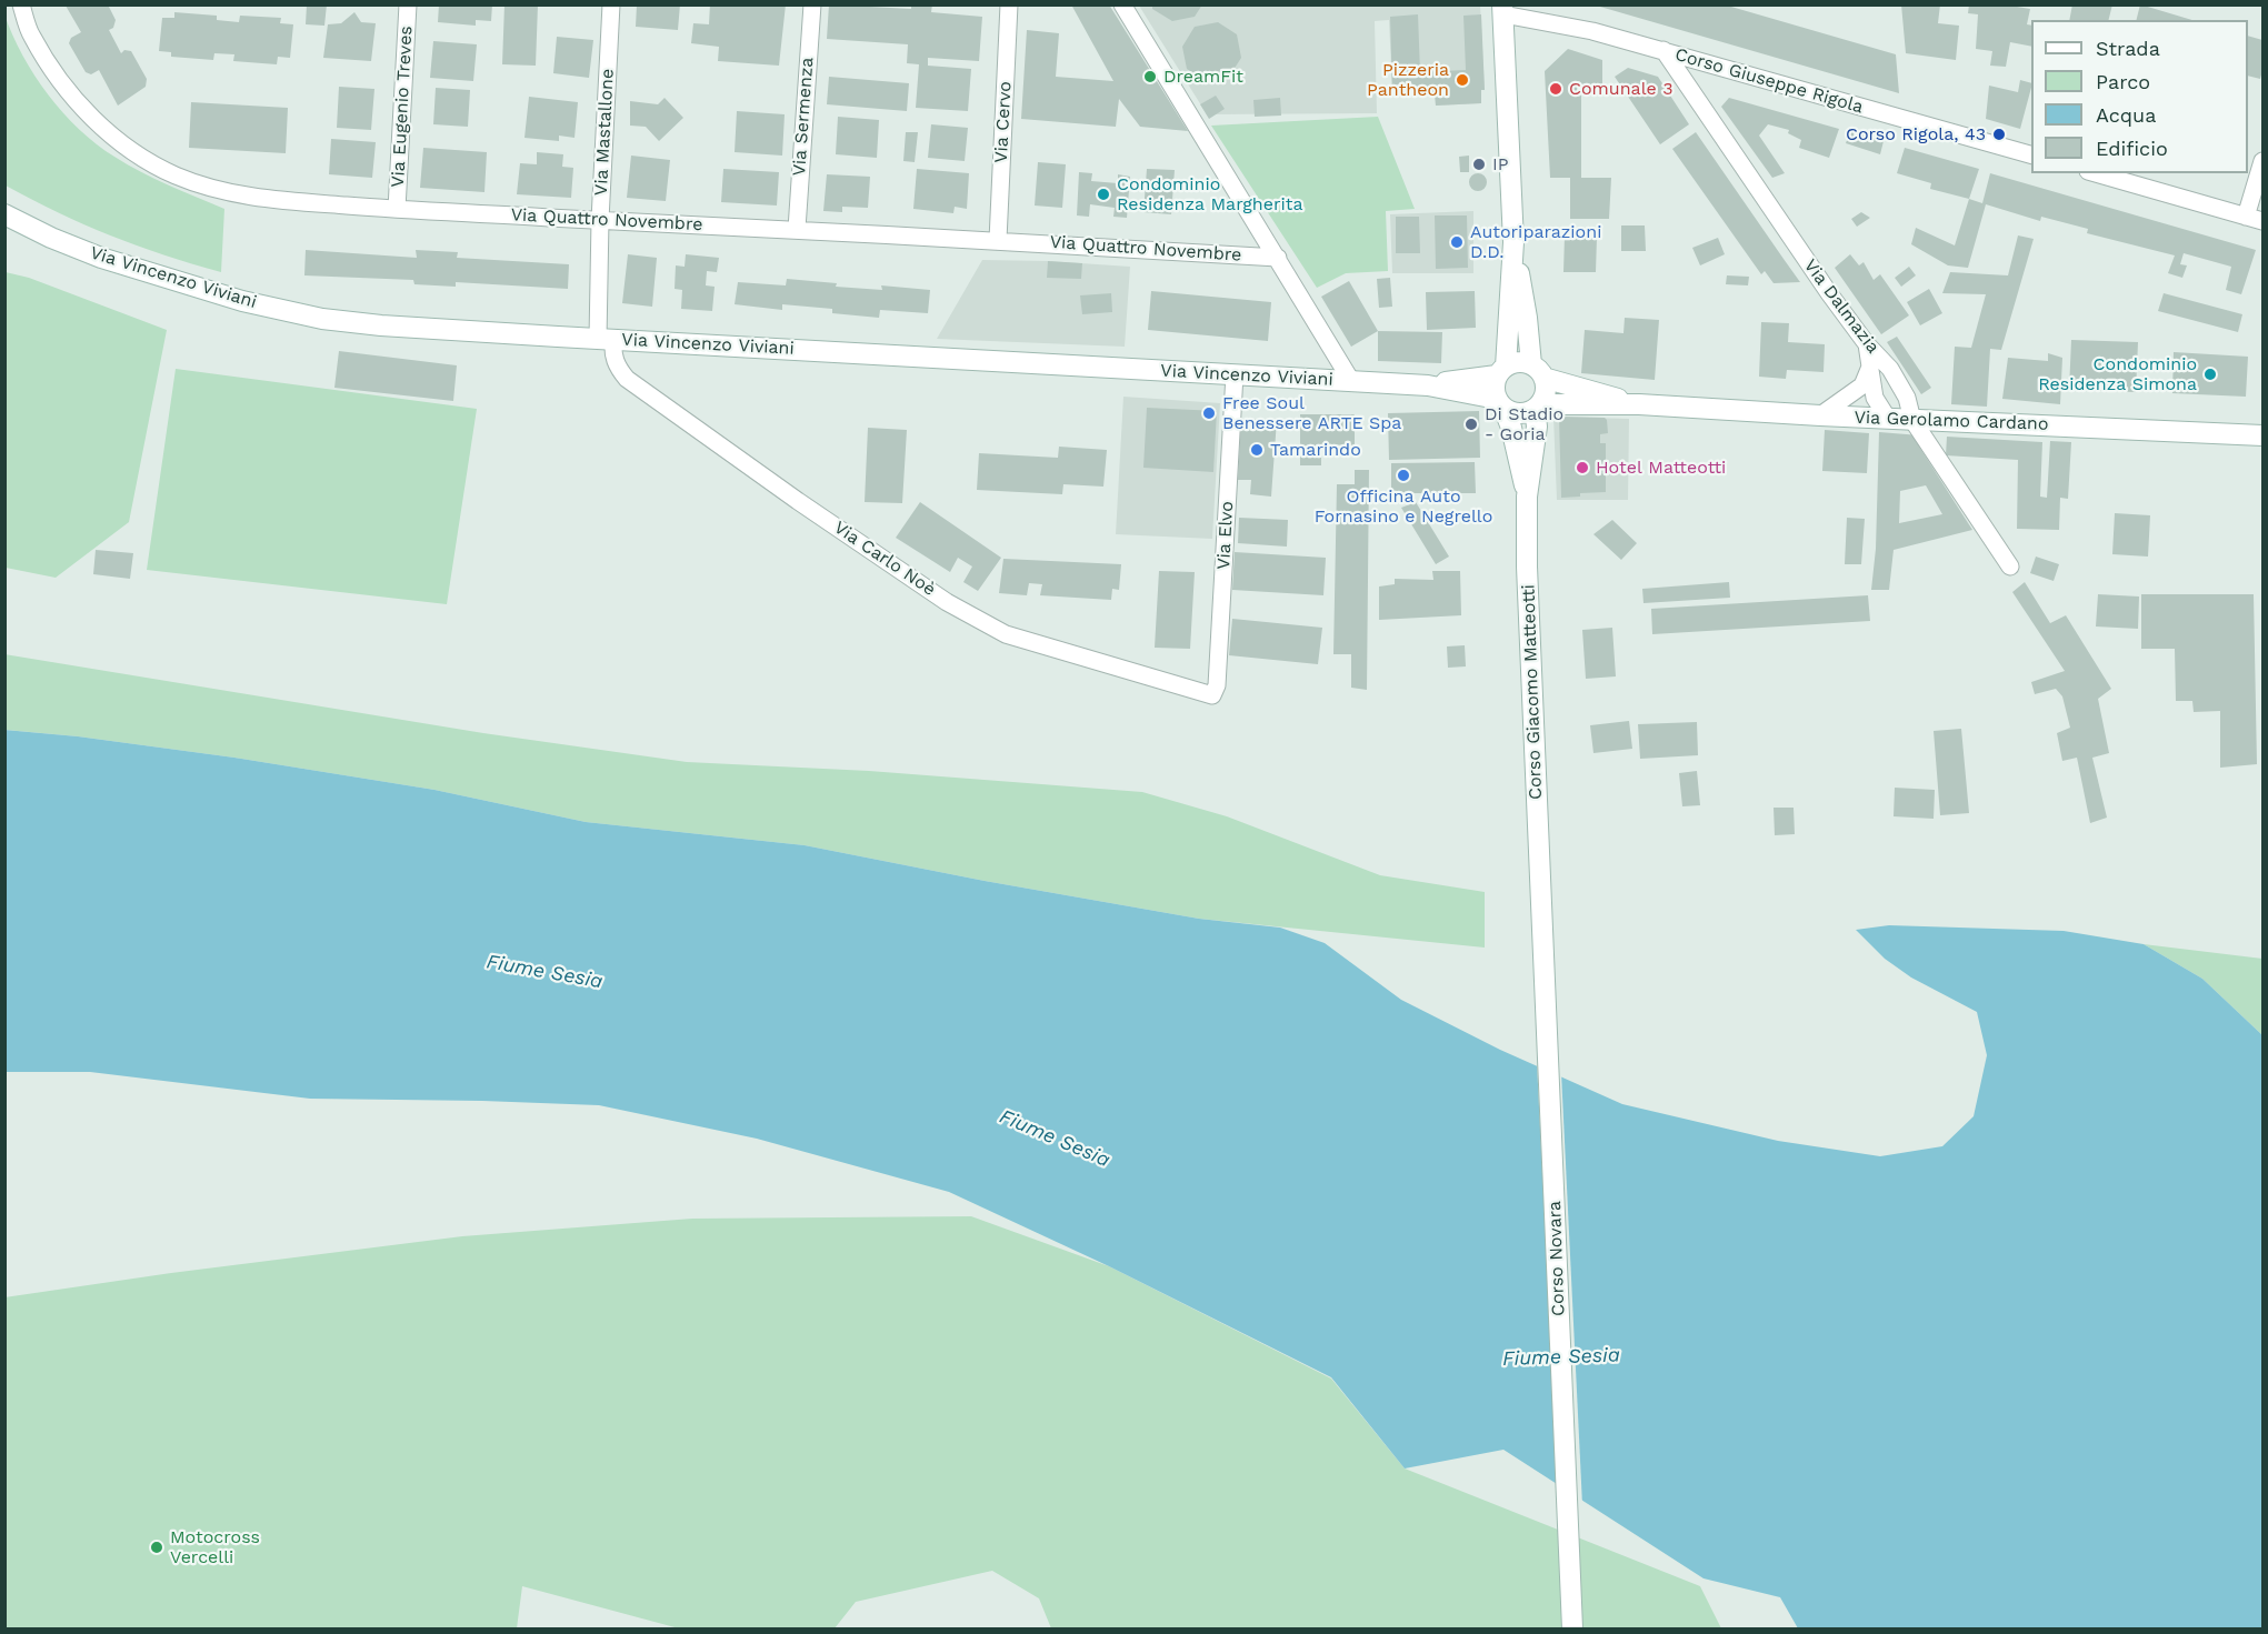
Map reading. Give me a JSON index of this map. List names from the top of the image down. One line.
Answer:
{"streets":{"main road":["Via Vincenzo Viviani","Via Gerolamo Cardano","Corso Giacomo Matteotti","Corso Novara"],"street":["Corso Giuseppe Rigola","Via Eugenio Treves","Via Sermenza","Via Cervo","Via Mastallone","Via Quattro Novembre","Via Dalmazia","Via Elvo","Via Carlo Noè"]},"crossings":[["Corso Giuseppe Rigola","Via Dalmazia"],["Via Eugenio Treves","Via Quattro Novembre"],["Via Sermenza","Via Quattro Novembre"],["Via Cervo","Via Quattro Novembre"],["Via Mastallone","Via Quattro Novembre"],["Via Mastallone","Via Vincenzo Viviani"],["Via Mastallone","Via Carlo Noè"],["Via Vincenzo Viviani","Via Gerolamo Cardano"],["Via Vincenzo Viviani","Via Elvo"],["Via Vincenzo Viviani","Via Carlo Noè"],["Via Vincenzo Viviani","Corso Giacomo Matteotti"],["Via Dalmazia","Via Gerolamo Cardano"],["Via Gerolamo Cardano","Corso Giacomo Matteotti"],["Via Elvo","Via Carlo Noè"],["Corso Giacomo Matteotti","Corso Novara"]],"water":["Fiume Sesia"],"places":["DreamFit","Pizzeria Pantheon","Comunale 3","Corso Rigola, 43","IP","Condominio Residenza Margherita","Autoriparazioni D.D.","Condominio Residenza Simona","Free Soul Benessere ARTE Spa","Di Stadio - Goria","Tamarindo","Hotel Matteotti","Officina Auto Fornasino e Negrello","Motocross Vercelli"],"legend":["Strada","Parco","Acqua","Edificio"]}
